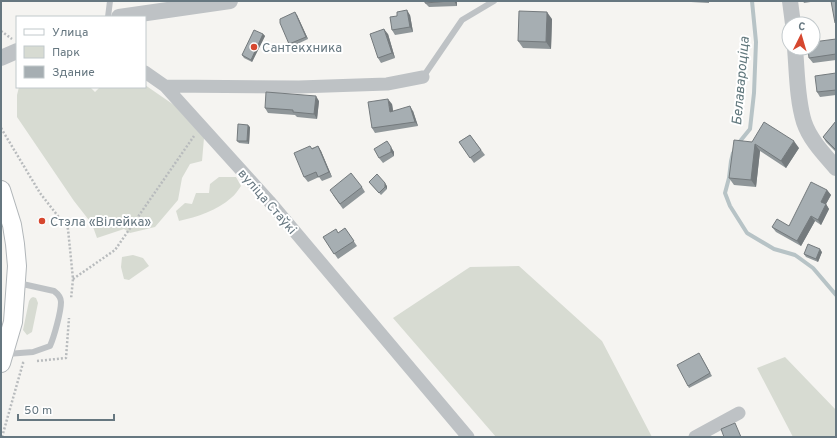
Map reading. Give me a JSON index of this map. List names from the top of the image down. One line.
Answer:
{"streets":{"street":["вуліца Стаўкі"]},"water":["Белавароціца"],"places":["Сантекхника","Стэла «Вілейка»"],"legend":["Улица","Парк","Здание"],"scale_bar":"50 m","north":"top"}
